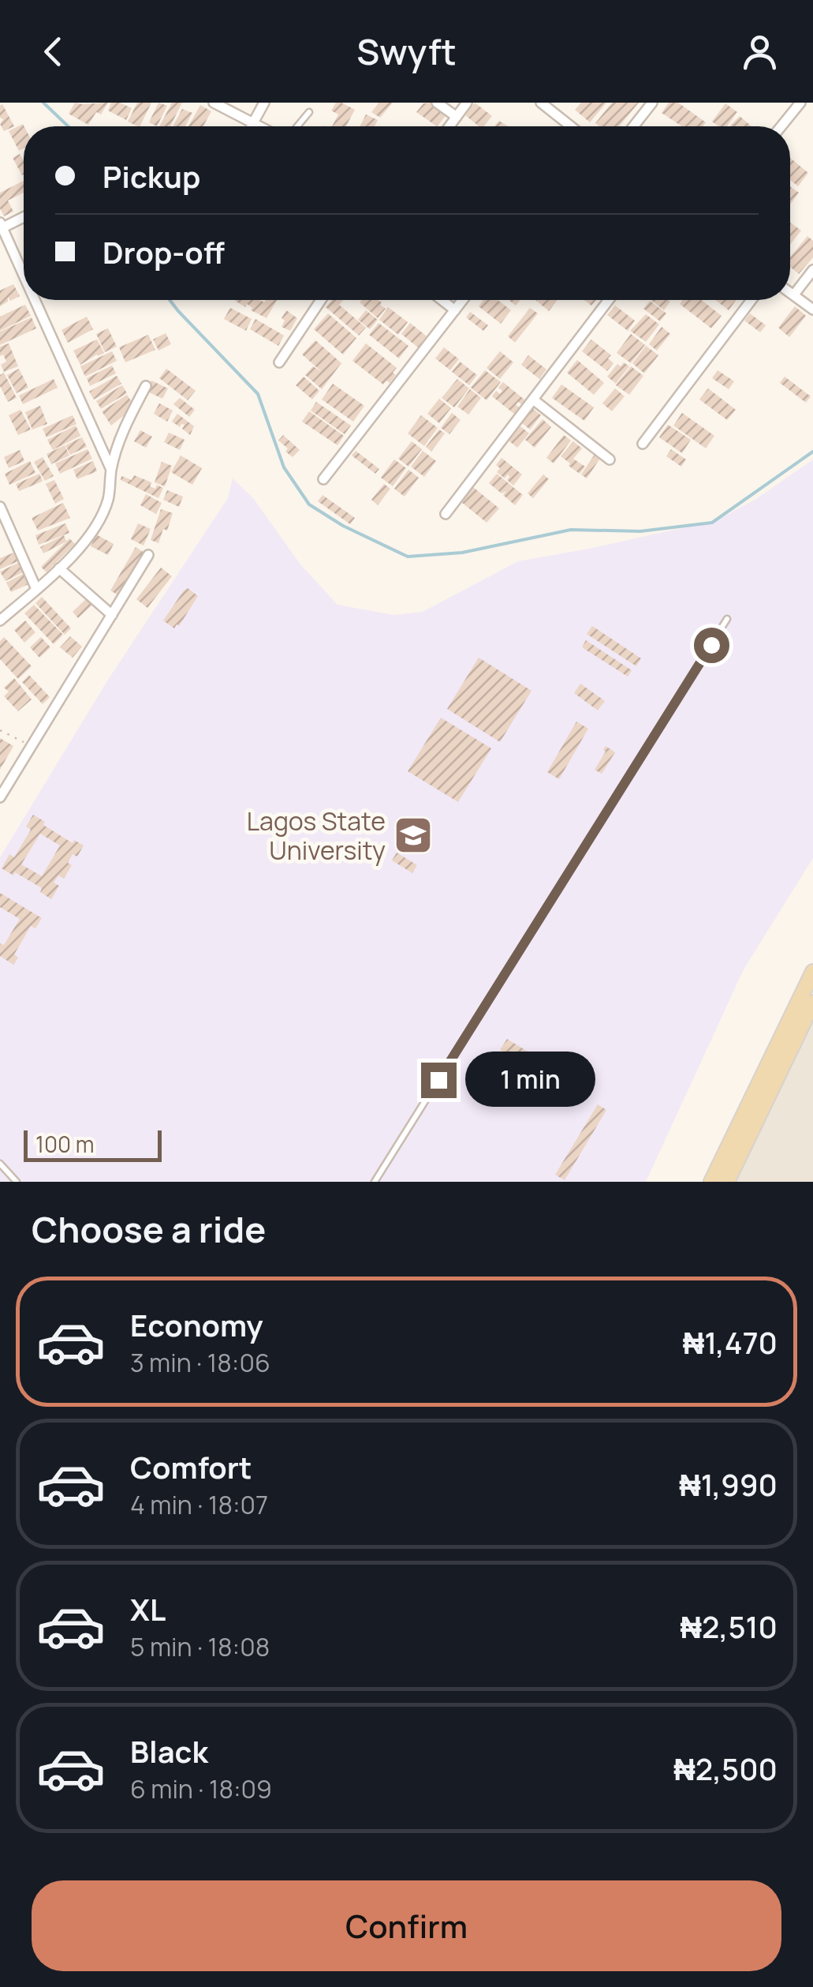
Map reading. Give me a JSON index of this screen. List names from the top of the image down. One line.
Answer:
{"places":{"school or university":["Lagos State University"]},"scale_bar":"100 m","page":{"header":"Swyft","banner":["Pickup","Drop-off"],"bubble":"1 min","scale":"100 m","heading":"Choose a ride","list":[{"name":"Economy","note":"3 min · 18:06","value":"₦1,470"},{"name":"Comfort","note":"4 min · 18:07","value":"₦1,990"},{"name":"XL","note":"5 min · 18:08","value":"₦2,510"},{"name":"Black","note":"6 min · 18:09","value":"₦2,500"}],"buttons":"Confirm"}}
